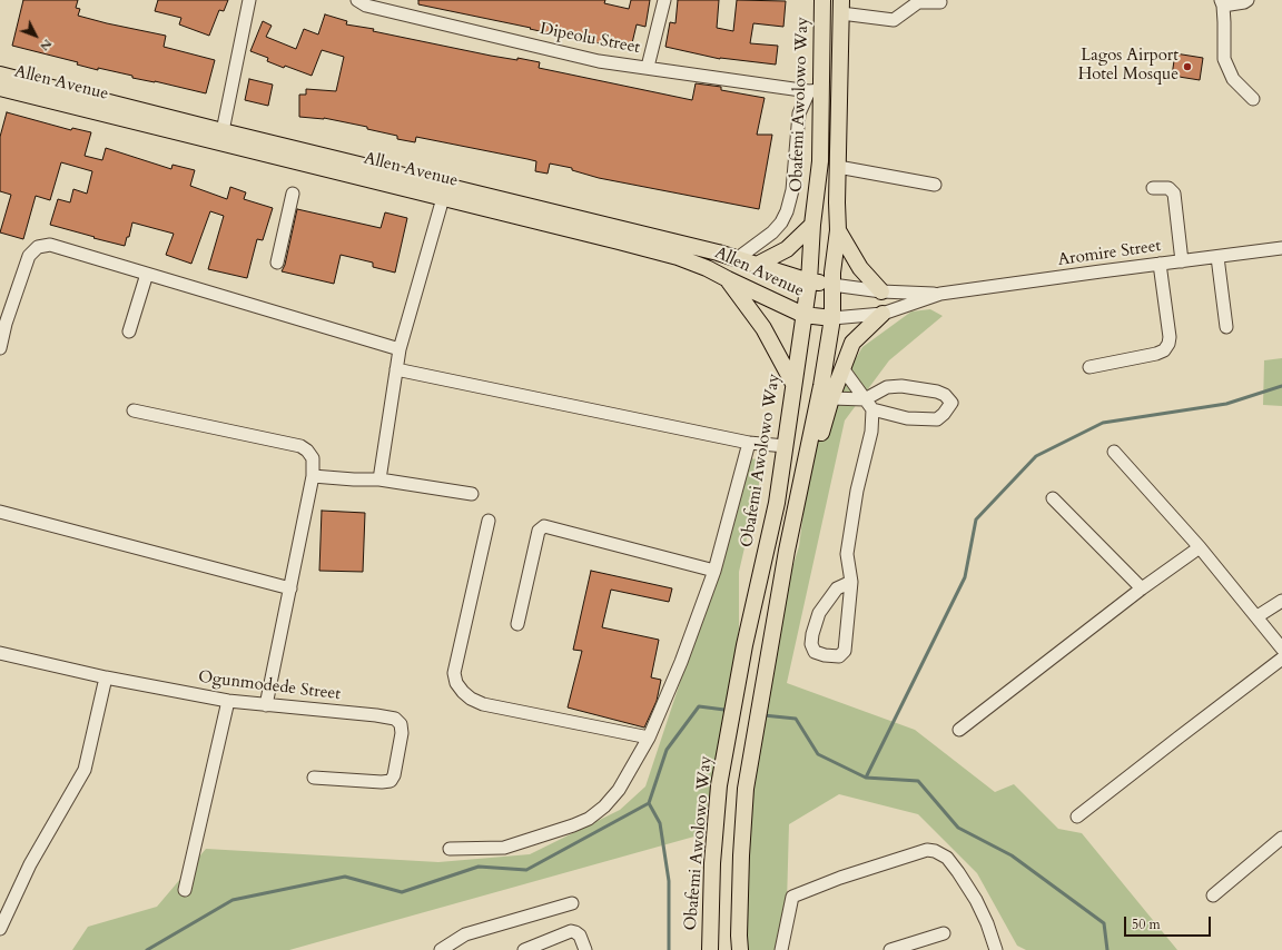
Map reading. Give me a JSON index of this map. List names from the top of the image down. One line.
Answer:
{"streets":{"main road":["Allen Avenue","Obafemi Awolowo Way"],"street":["Dipeolu Street","Aromire Street","Ogunmodede Street"]},"crossings":[["Dipeolu Street","Obafemi Awolowo Way"],["Allen Avenue","Obafemi Awolowo Way"],["Allen Avenue","Aromire Street"]],"places":["Lagos Airport Hotel Mosque"],"scale_bar":"50 m","north":"bottom right"}
